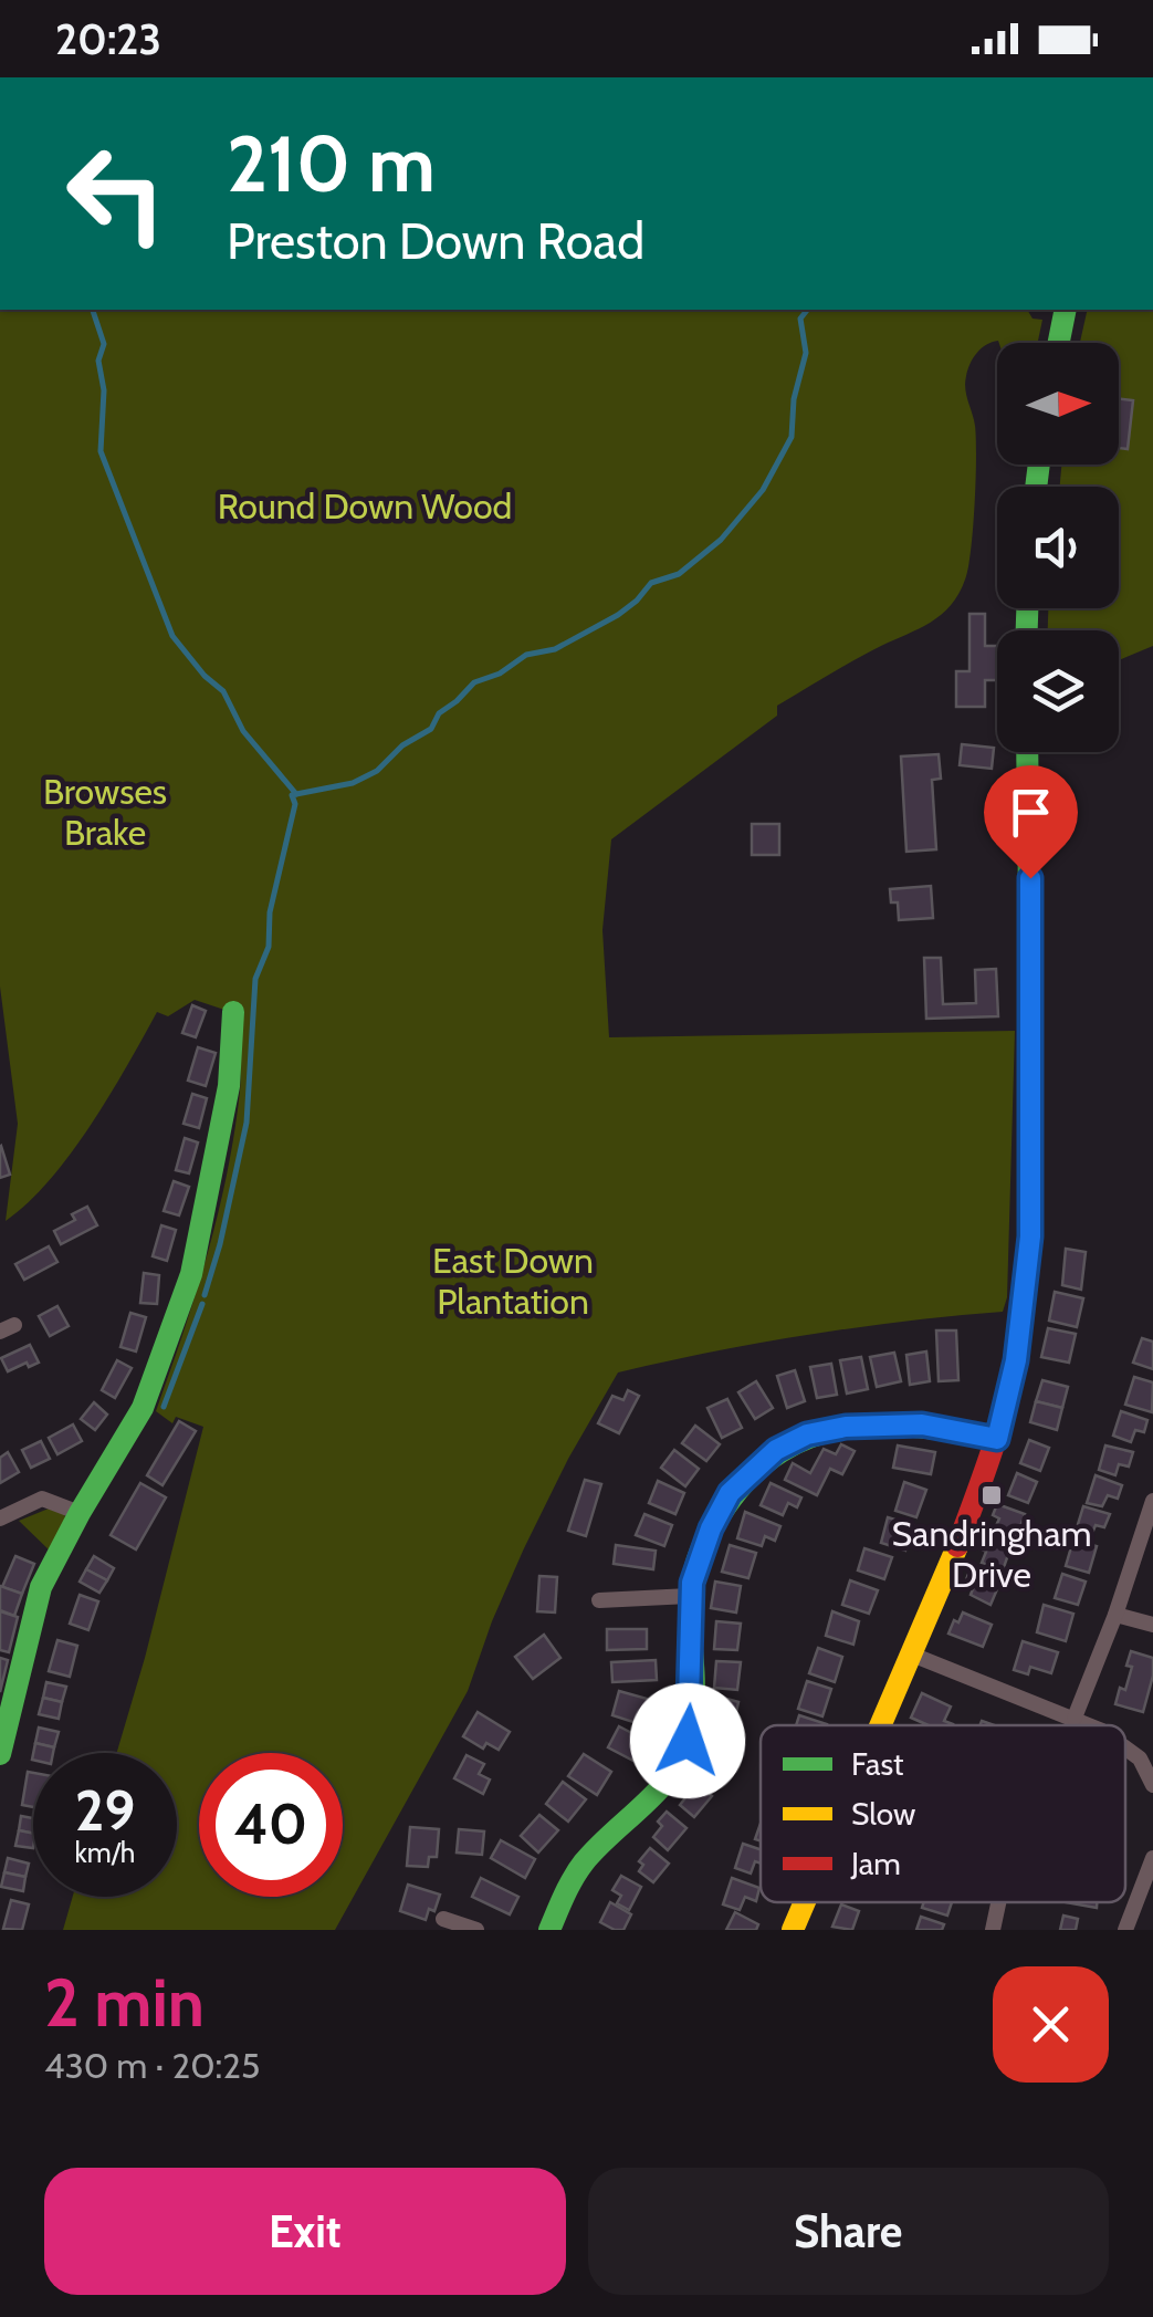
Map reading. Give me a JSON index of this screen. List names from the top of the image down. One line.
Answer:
{"parks":["Round Down Wood","Browses Brake","East Down Plantation"],"places":{"transit":["Sandringham Drive"]},"legend":["Fast","Slow","Jam"],"north":"right","page":{"status":"20:23","turn":["210 m","Preston Down Road"],"speed":"29 km/h","limit":"40","heading":["2 min","430 m · 20:25"],"buttons":["Exit","Share"]}}
